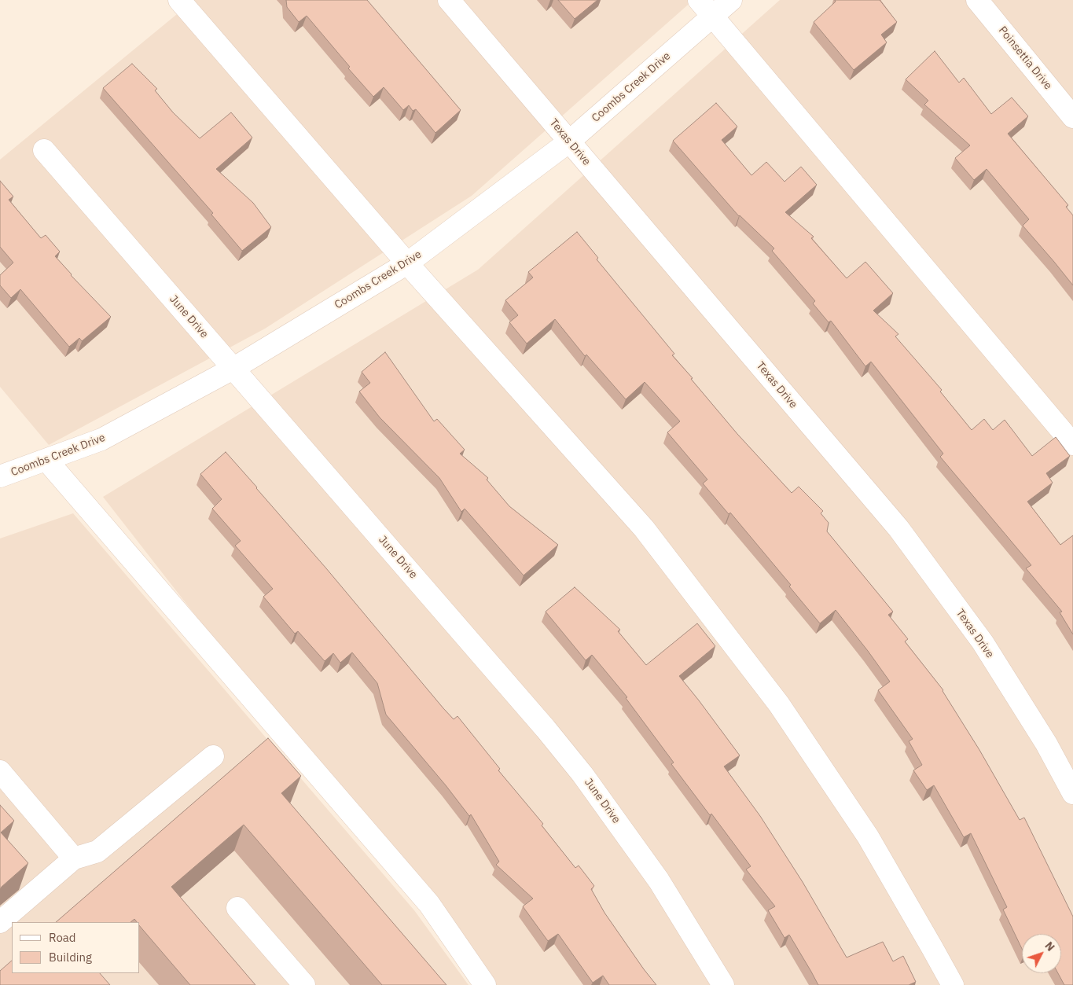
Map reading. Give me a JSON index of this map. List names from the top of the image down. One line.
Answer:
{"streets":{"street":["Poinsettia Drive","Coombs Creek Drive","Texas Drive","June Drive"]},"crossings":[["Coombs Creek Drive","Texas Drive"],["Coombs Creek Drive","June Drive"]],"legend":["Road","Building"],"north":"top right"}
